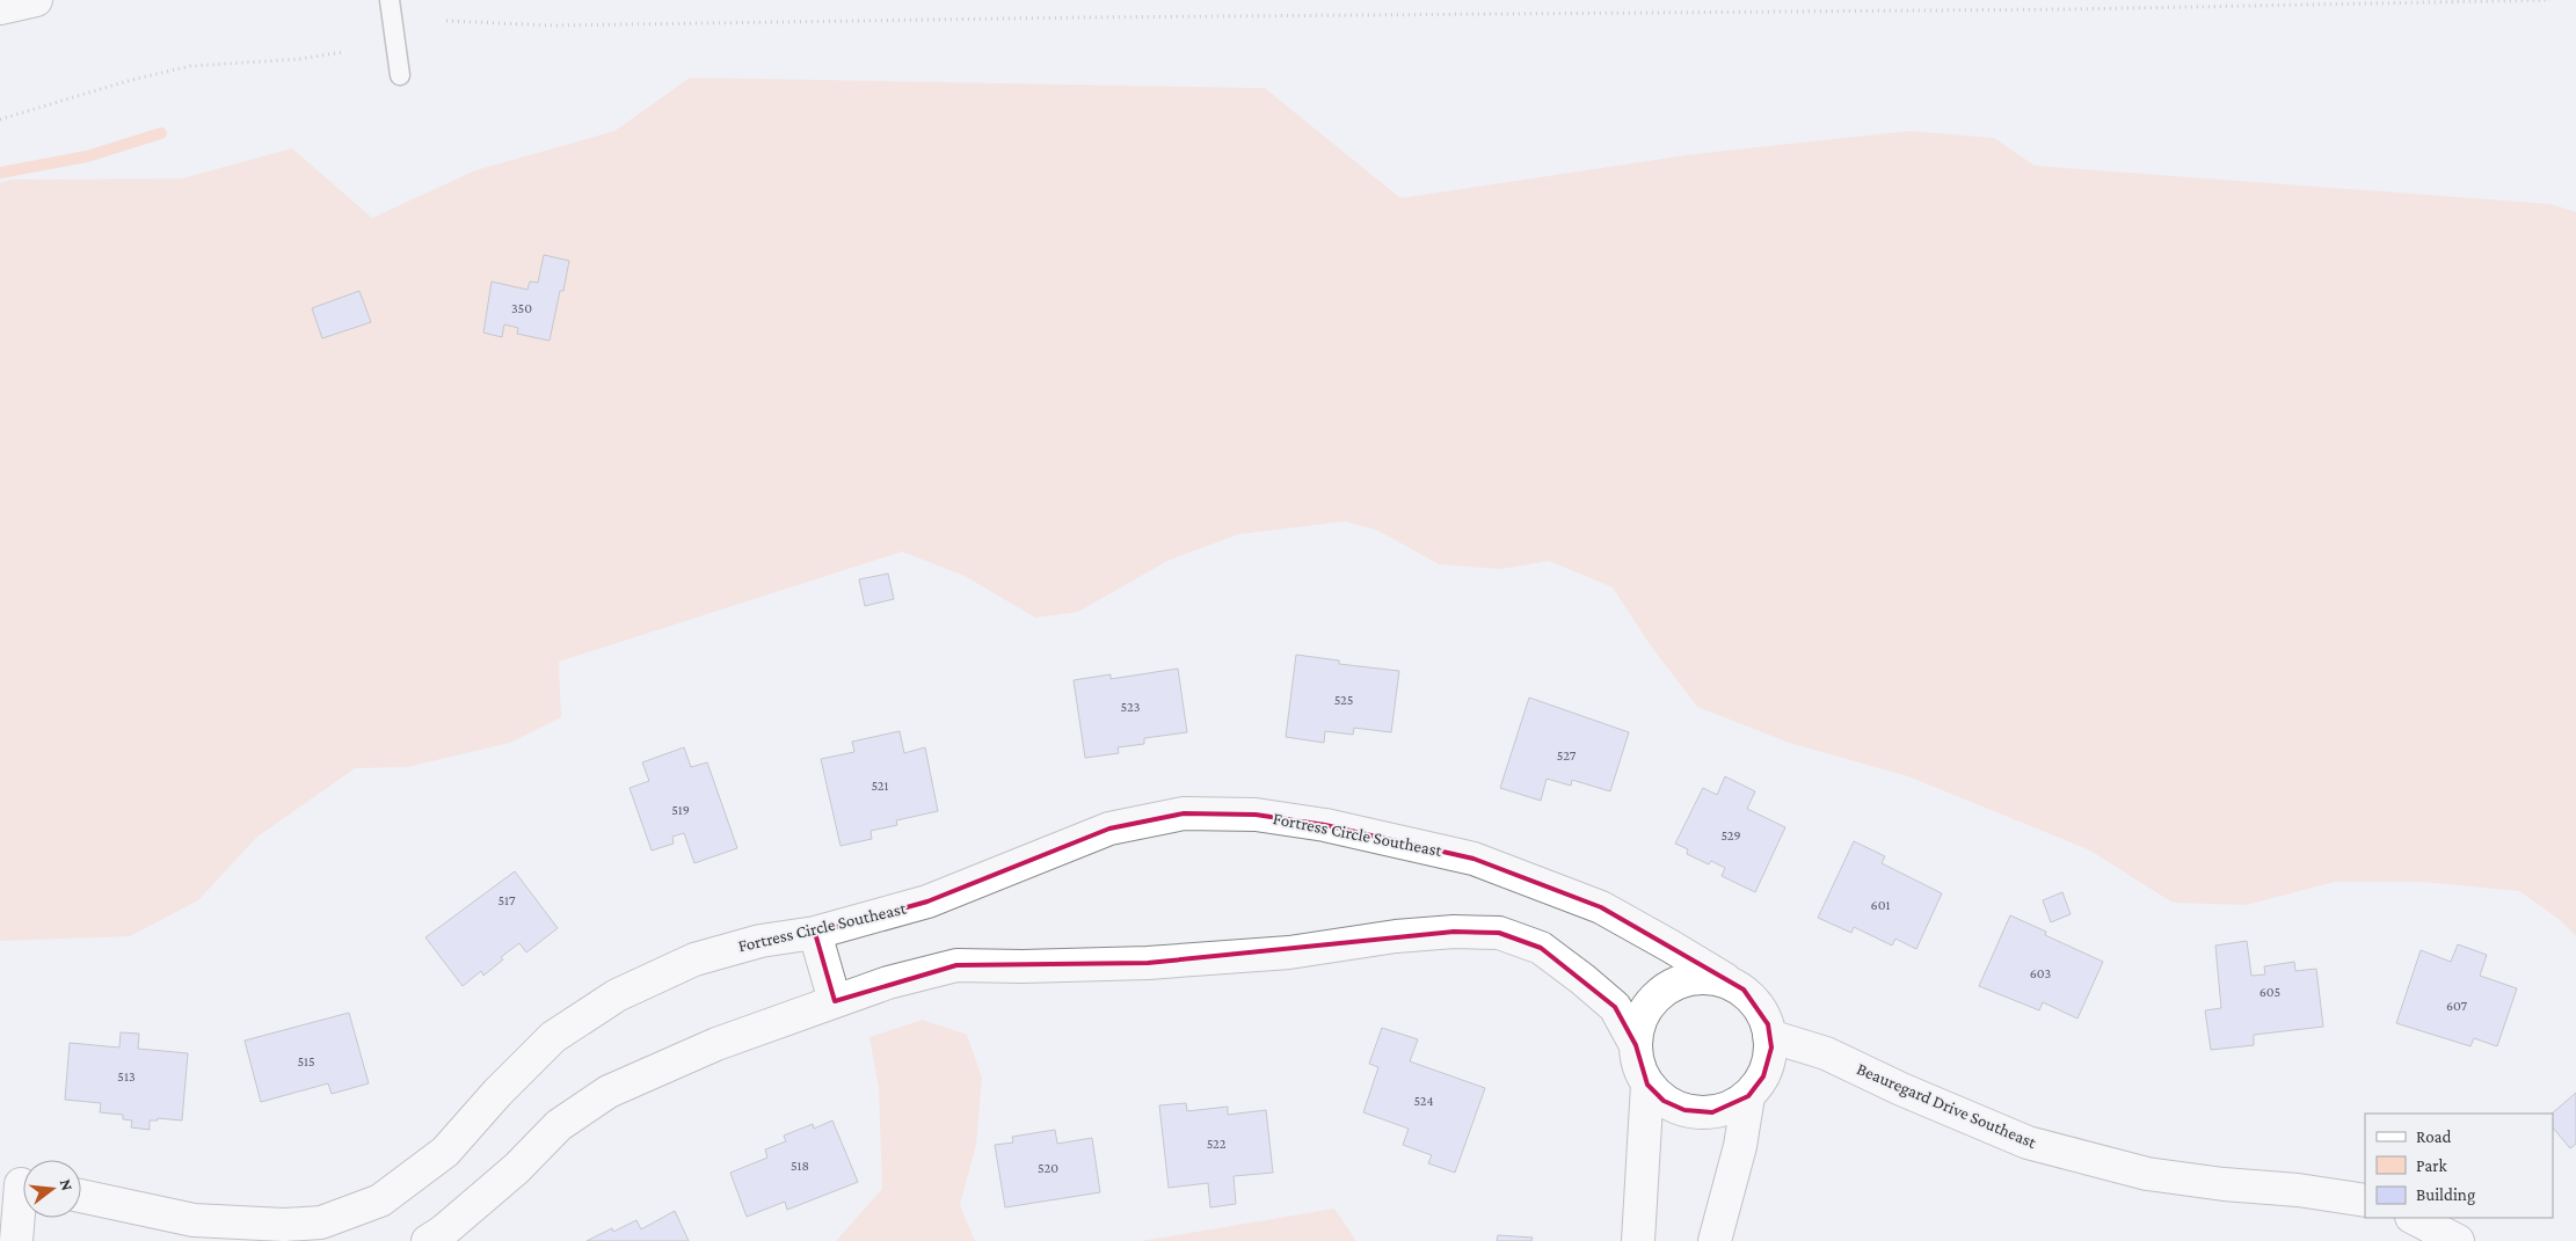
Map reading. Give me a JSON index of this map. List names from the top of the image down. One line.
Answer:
{"streets":{"street":["Fortress Circle Southeast","Beauregard Drive Southeast"]},"crossings":[["Fortress Circle Southeast","Beauregard Drive Southeast"]],"house_numbers":["350","525","523","527","521","519","529","517","601","603","605","607","515","513","524","522","518","520"],"legend":["Road","Park","Building"],"north":"right"}
